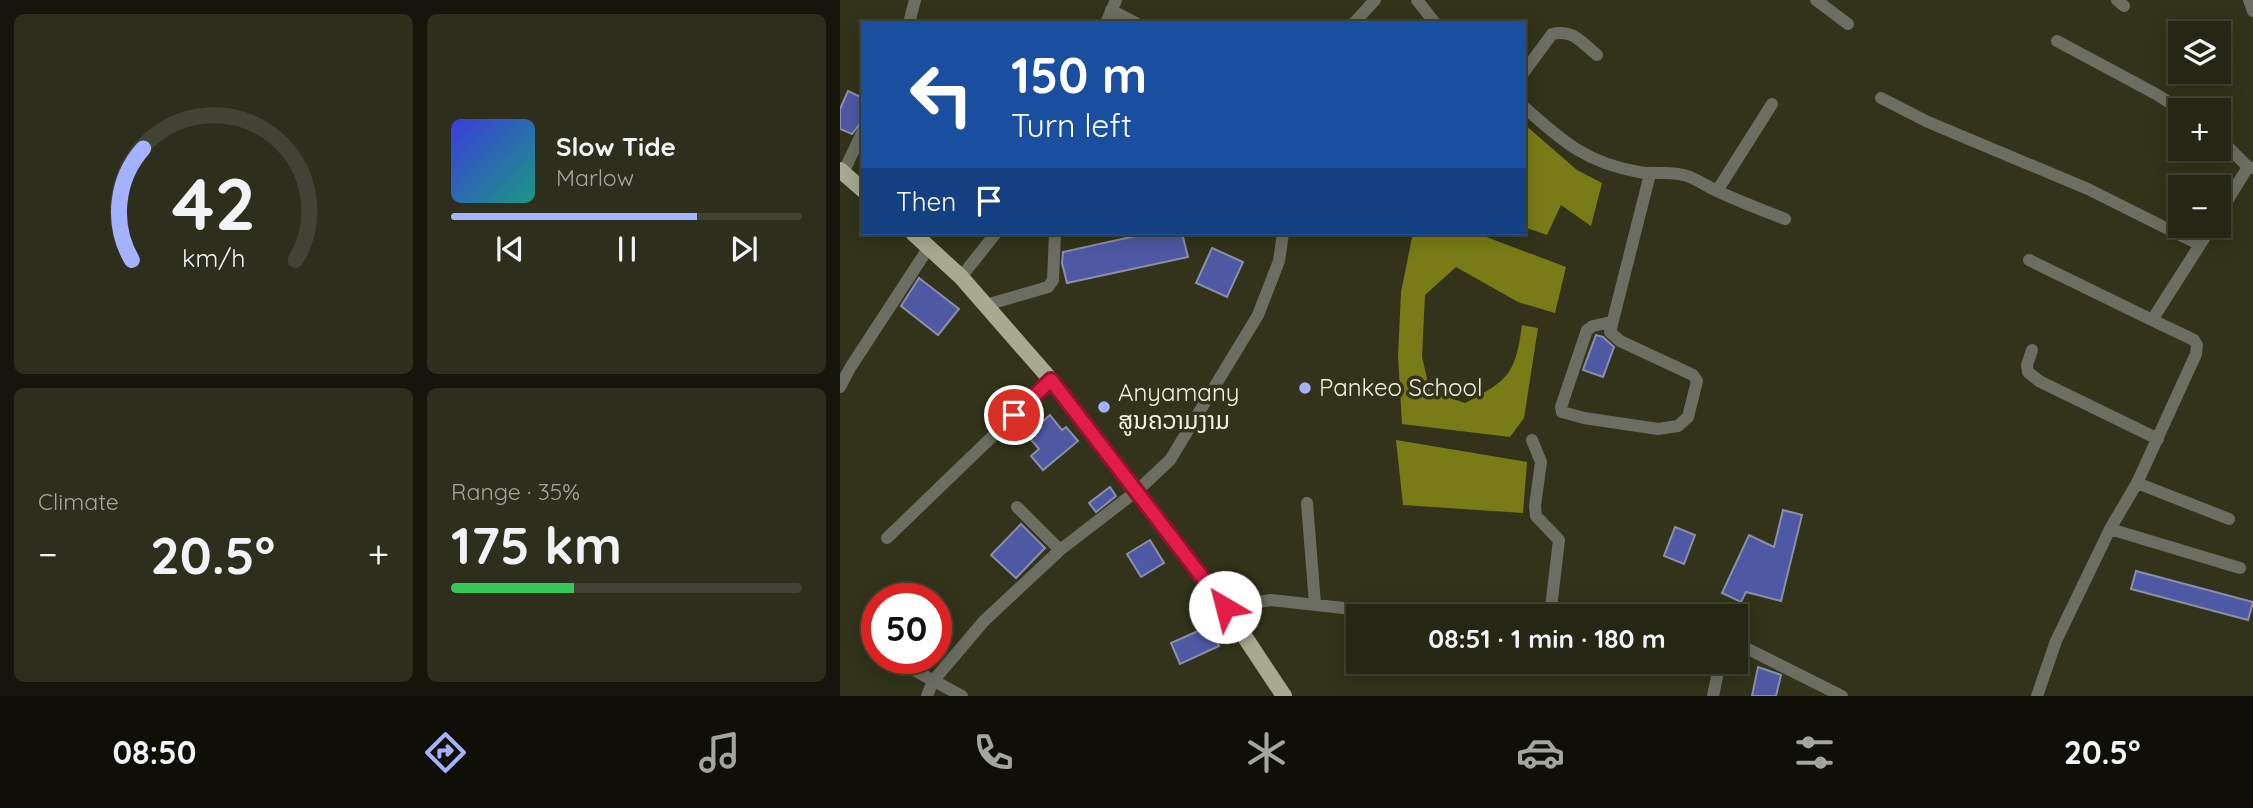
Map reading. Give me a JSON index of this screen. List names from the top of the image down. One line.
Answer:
{"places":["Pankeo School","Anyamany ສູນຄວາມງາມ"],"page":{"map_buttons":["+","−"],"turn":["150 m","Turn left"],"song":["Slow Tide","Marlow"],"then":"Then","tile":["Climate",["Range · 35%","175 km"]],"heat":["−","20.5°","+"],"limit":"50","trip":"08:51 · 1 min · 180 m","tabs":["08:50","20.5°"],"gauge":["42","km/h"]}}
